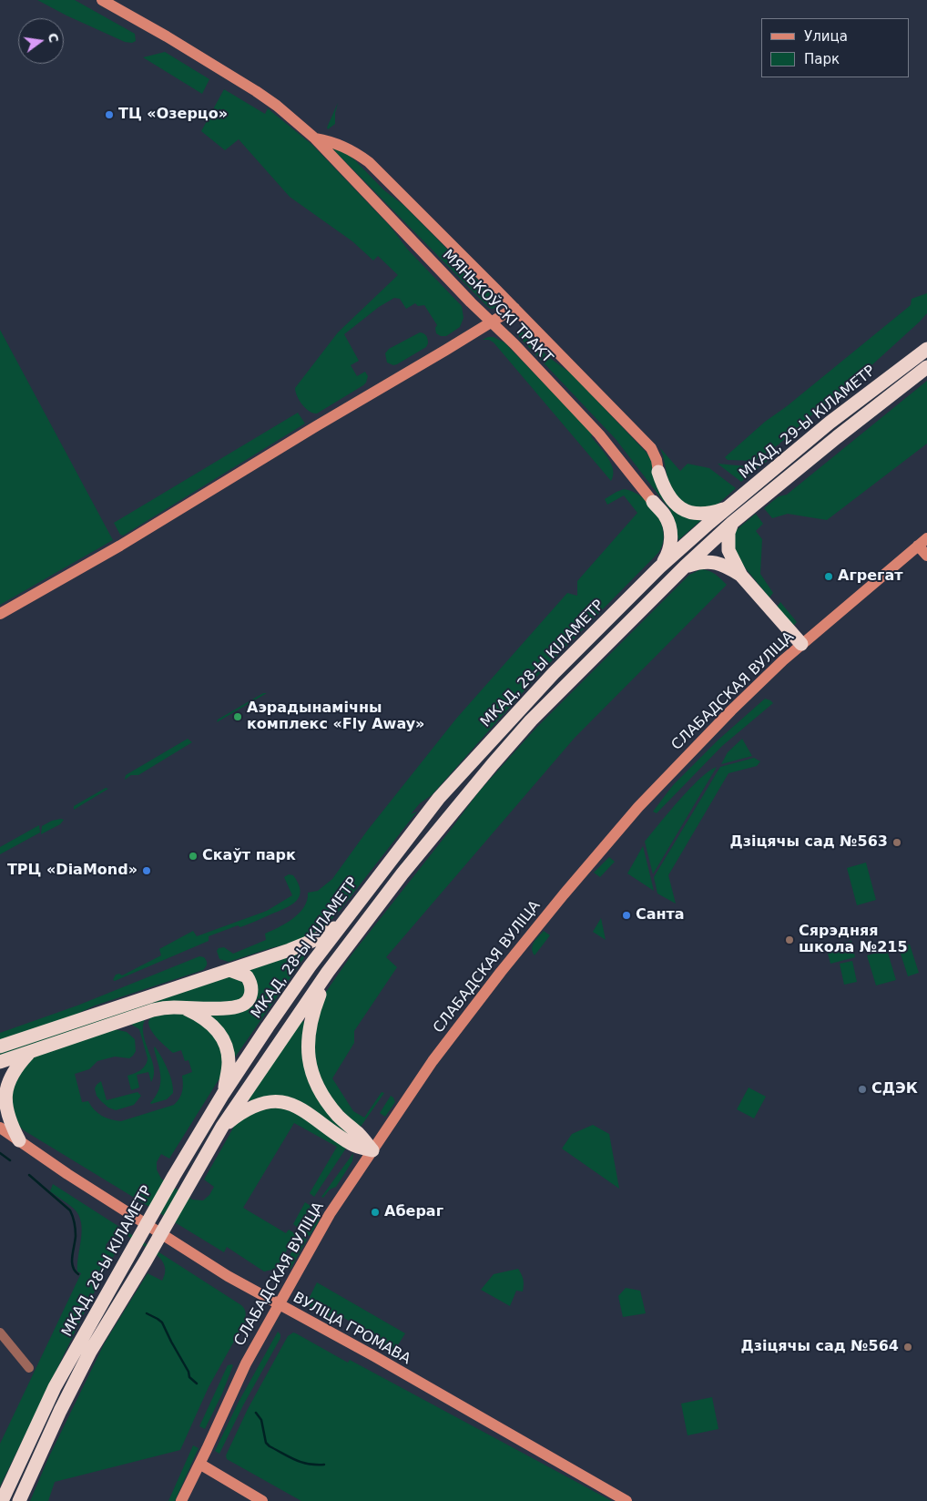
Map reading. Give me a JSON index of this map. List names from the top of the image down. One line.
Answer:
{"streets":{"highway":["МКАД, 29-Ы КІЛАМЕТР","МКАД, 28-Ы КІЛАМЕТР"],"main road":["МЯНЬКОЎСКІ ТРАКТ","СЛАБАДСКАЯ ВУЛІЦА","ВУЛІЦА ГРОМАВА"]},"crossings":[["МКАД, 29-Ы КІЛАМЕТР","МКАД, 28-Ы КІЛАМЕТР"],["СЛАБАДСКАЯ ВУЛІЦА","ВУЛІЦА ГРОМАВА"]],"places":["ТЦ «Озерцо»","Агрегат","Аэрадынамічны комплекс «Fly Away»","Дзіцячы сад №563","Скаўт парк","ТРЦ «DiaMond»","Санта","Сярэдняя школа №215","СДЭК","Абераг","Дзіцячы сад №564"],"legend":["Улица","Парк"],"north":"right"}
